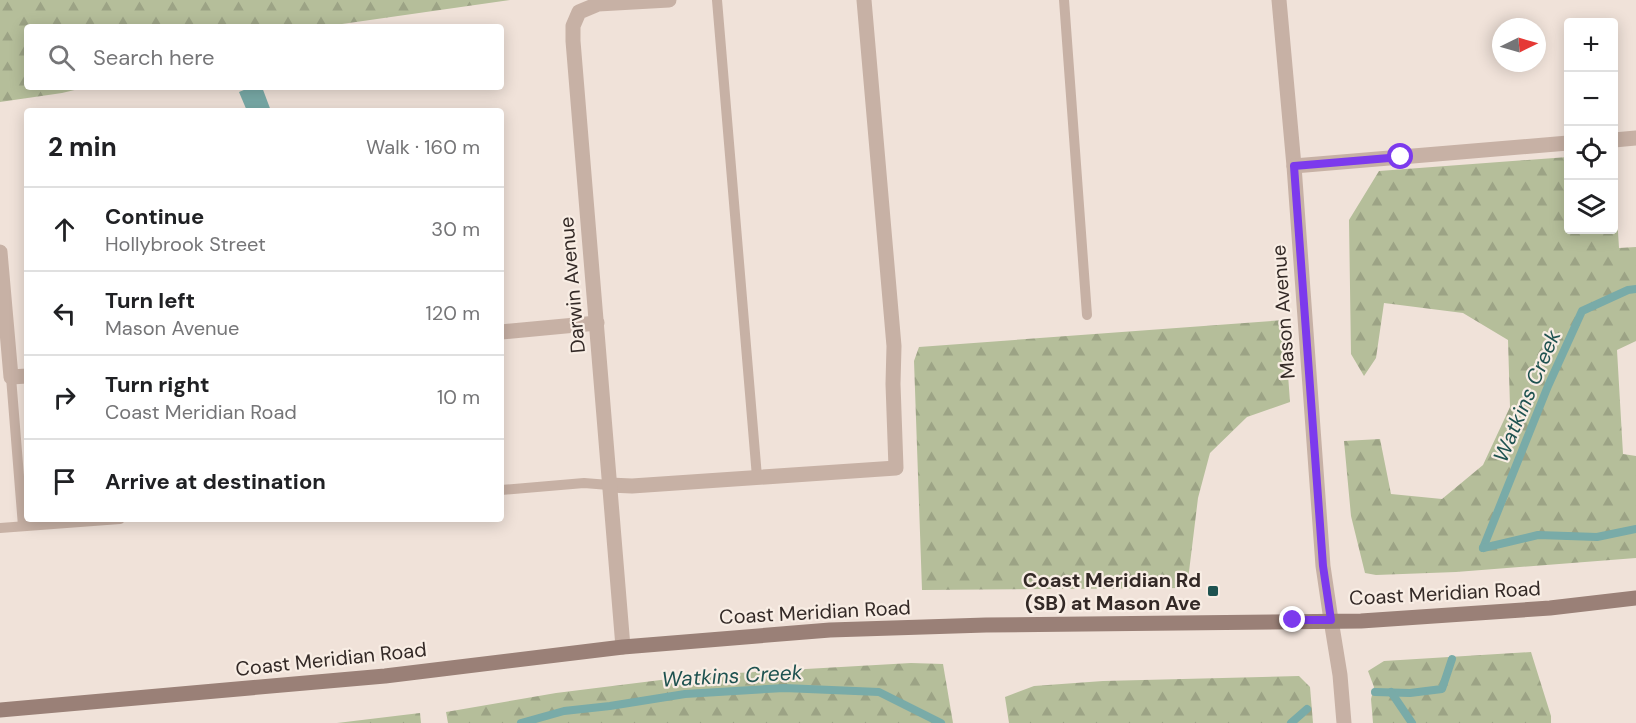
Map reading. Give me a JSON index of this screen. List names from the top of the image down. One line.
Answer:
{"streets":{"main road":["Coast Meridian Road"],"street":["Darwin Avenue","Mason Avenue"]},"crossings":[["Darwin Avenue","Coast Meridian Road"],["Mason Avenue","Coast Meridian Road"]],"water":["Watkins Creek"],"places":{"transit":["Coast Meridian Rd (SB) at Mason Ave"]},"north":"right","page":{"map_buttons":["+","−"],"search":"Search here","heading":["2 min","Walk · 160 m"],"list":[["Continue","Hollybrook Street","30 m"],["Turn left","Mason Avenue","120 m"],["Turn right","Coast Meridian Road","10 m"],"Arrive at destination"]}}
